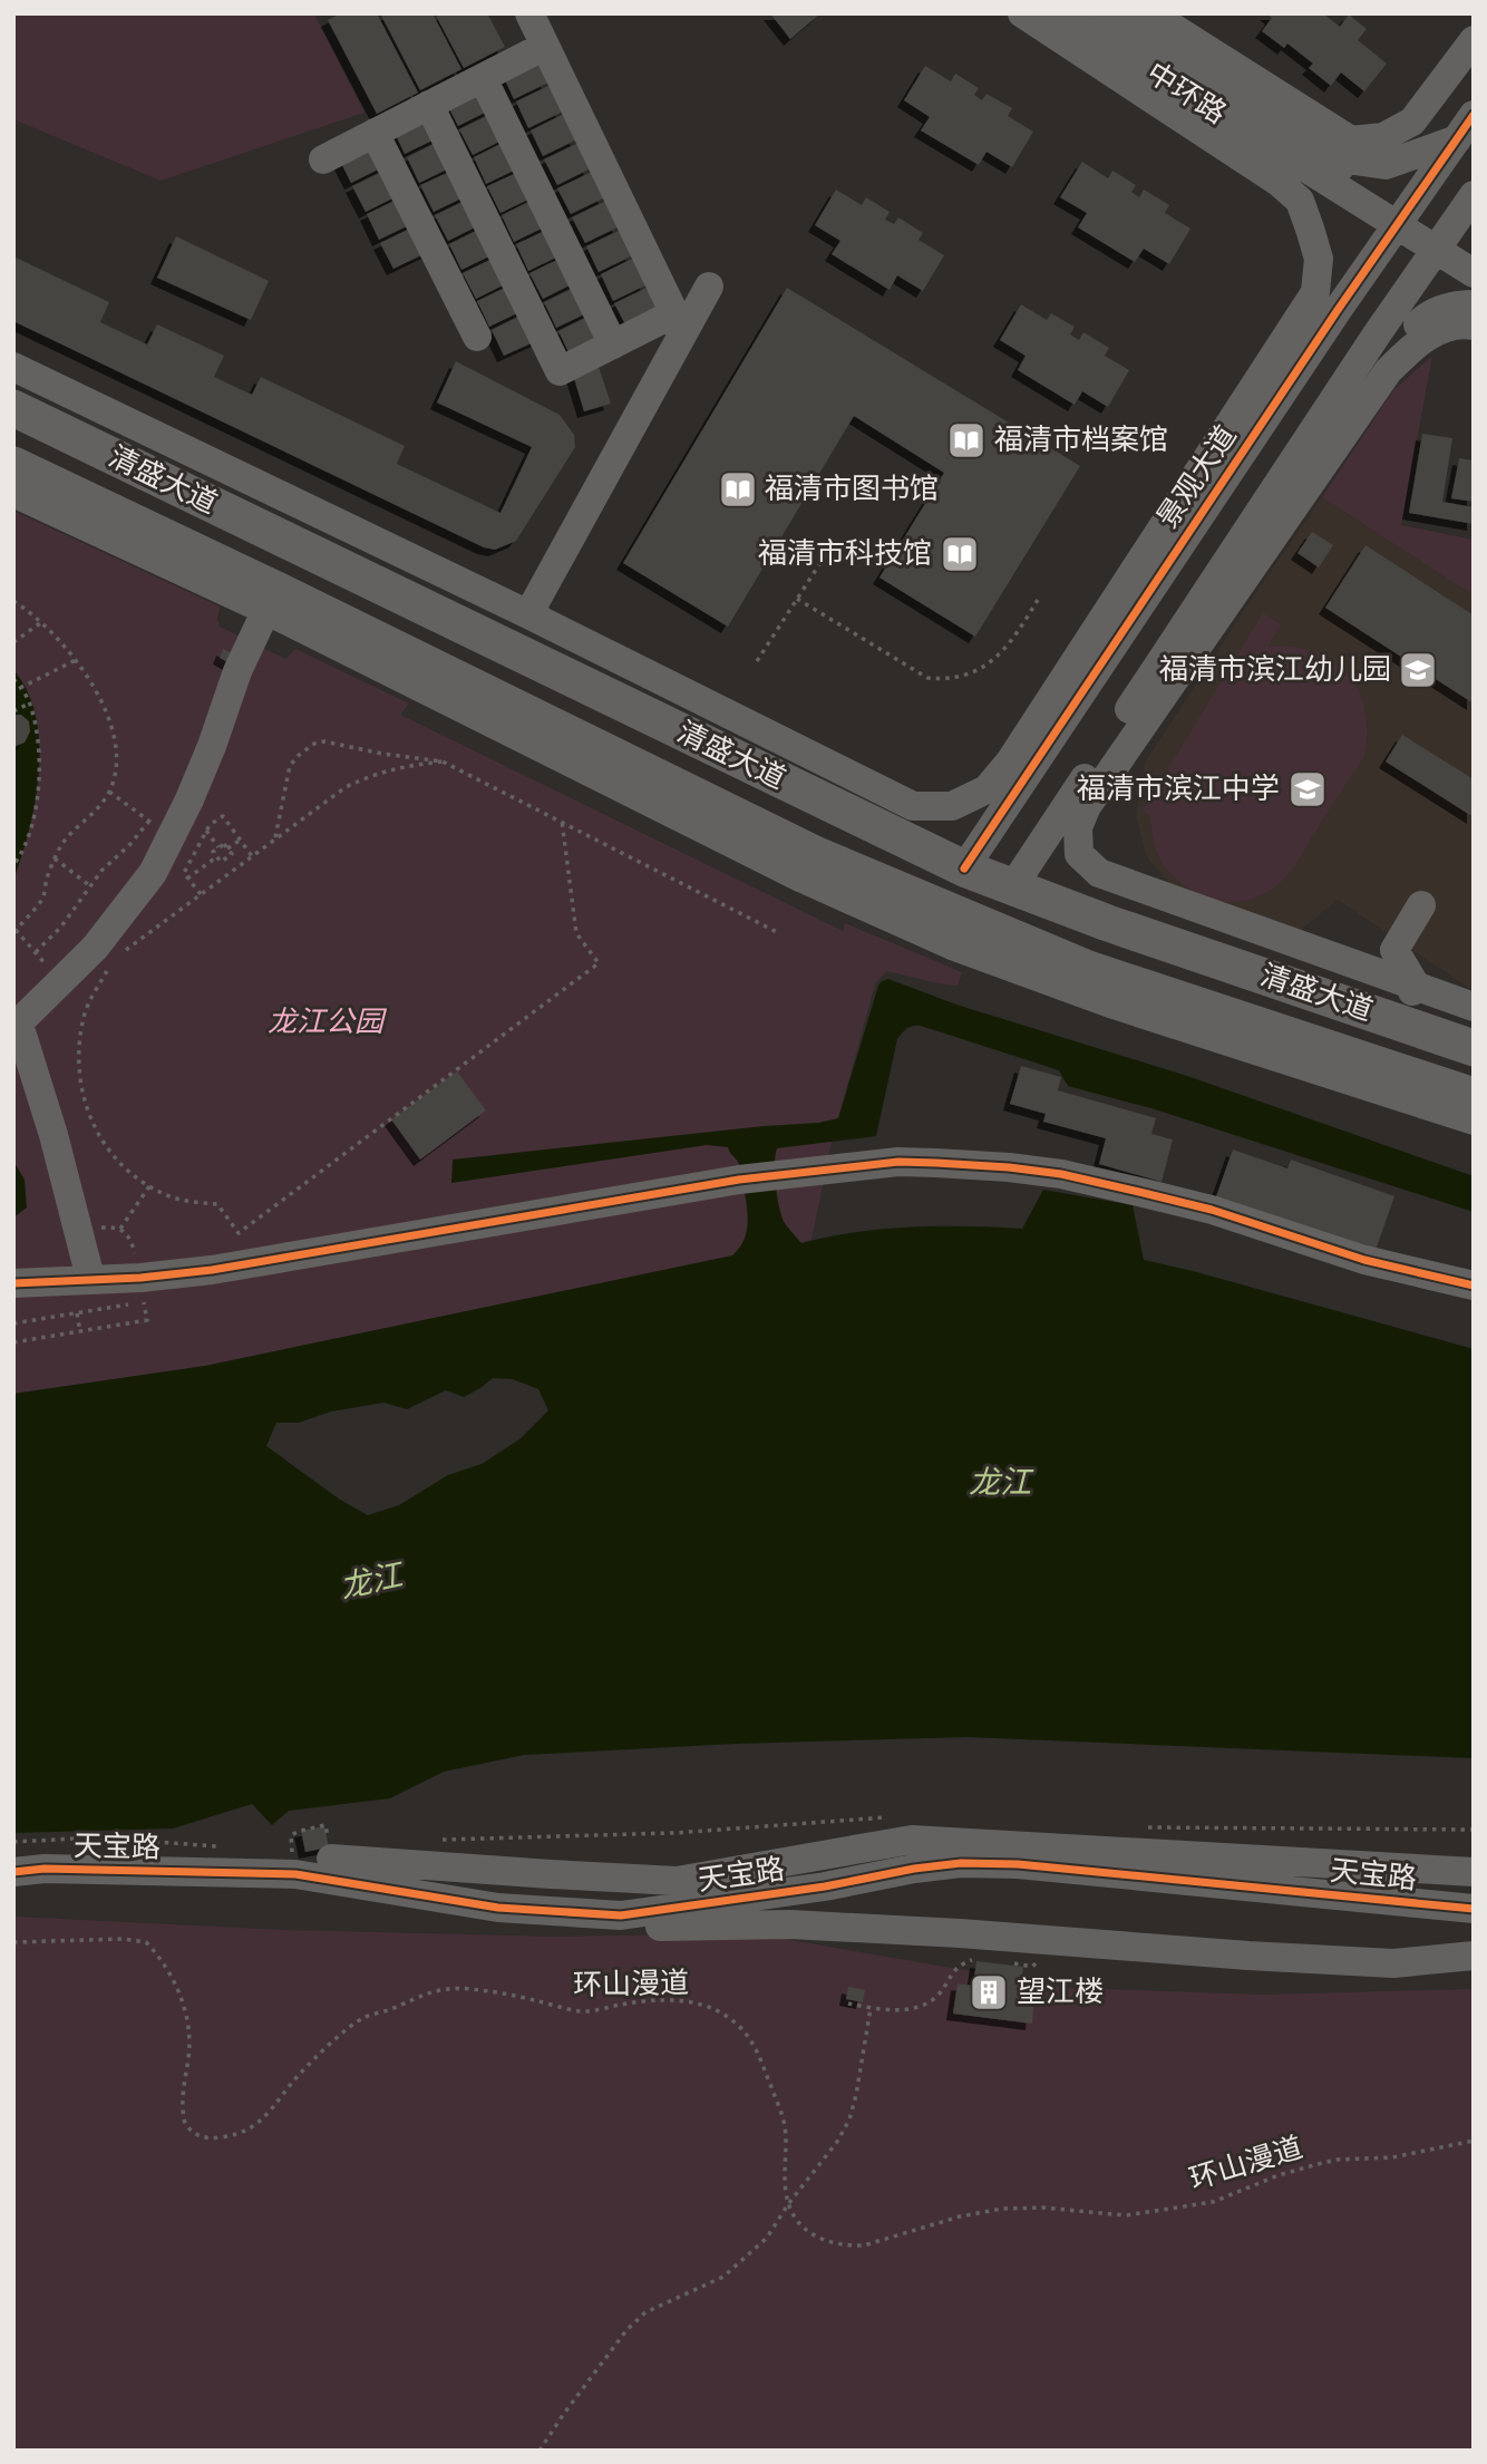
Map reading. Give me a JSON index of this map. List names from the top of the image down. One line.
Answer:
{"streets":{"main road":["清盛大道"],"street":["中环路","景观大道","天宝路"],"path":["环山漫道"]},"crossings":[["景观大道","清盛大道"]],"water":["龙江"],"parks":["龙江公园"],"places":{"library":["福清市档案馆","福清市图书馆","福清市科技馆"],"school or university":["福清市滨江幼儿园","福清市滨江中学"],"building":["望江楼"]}}
